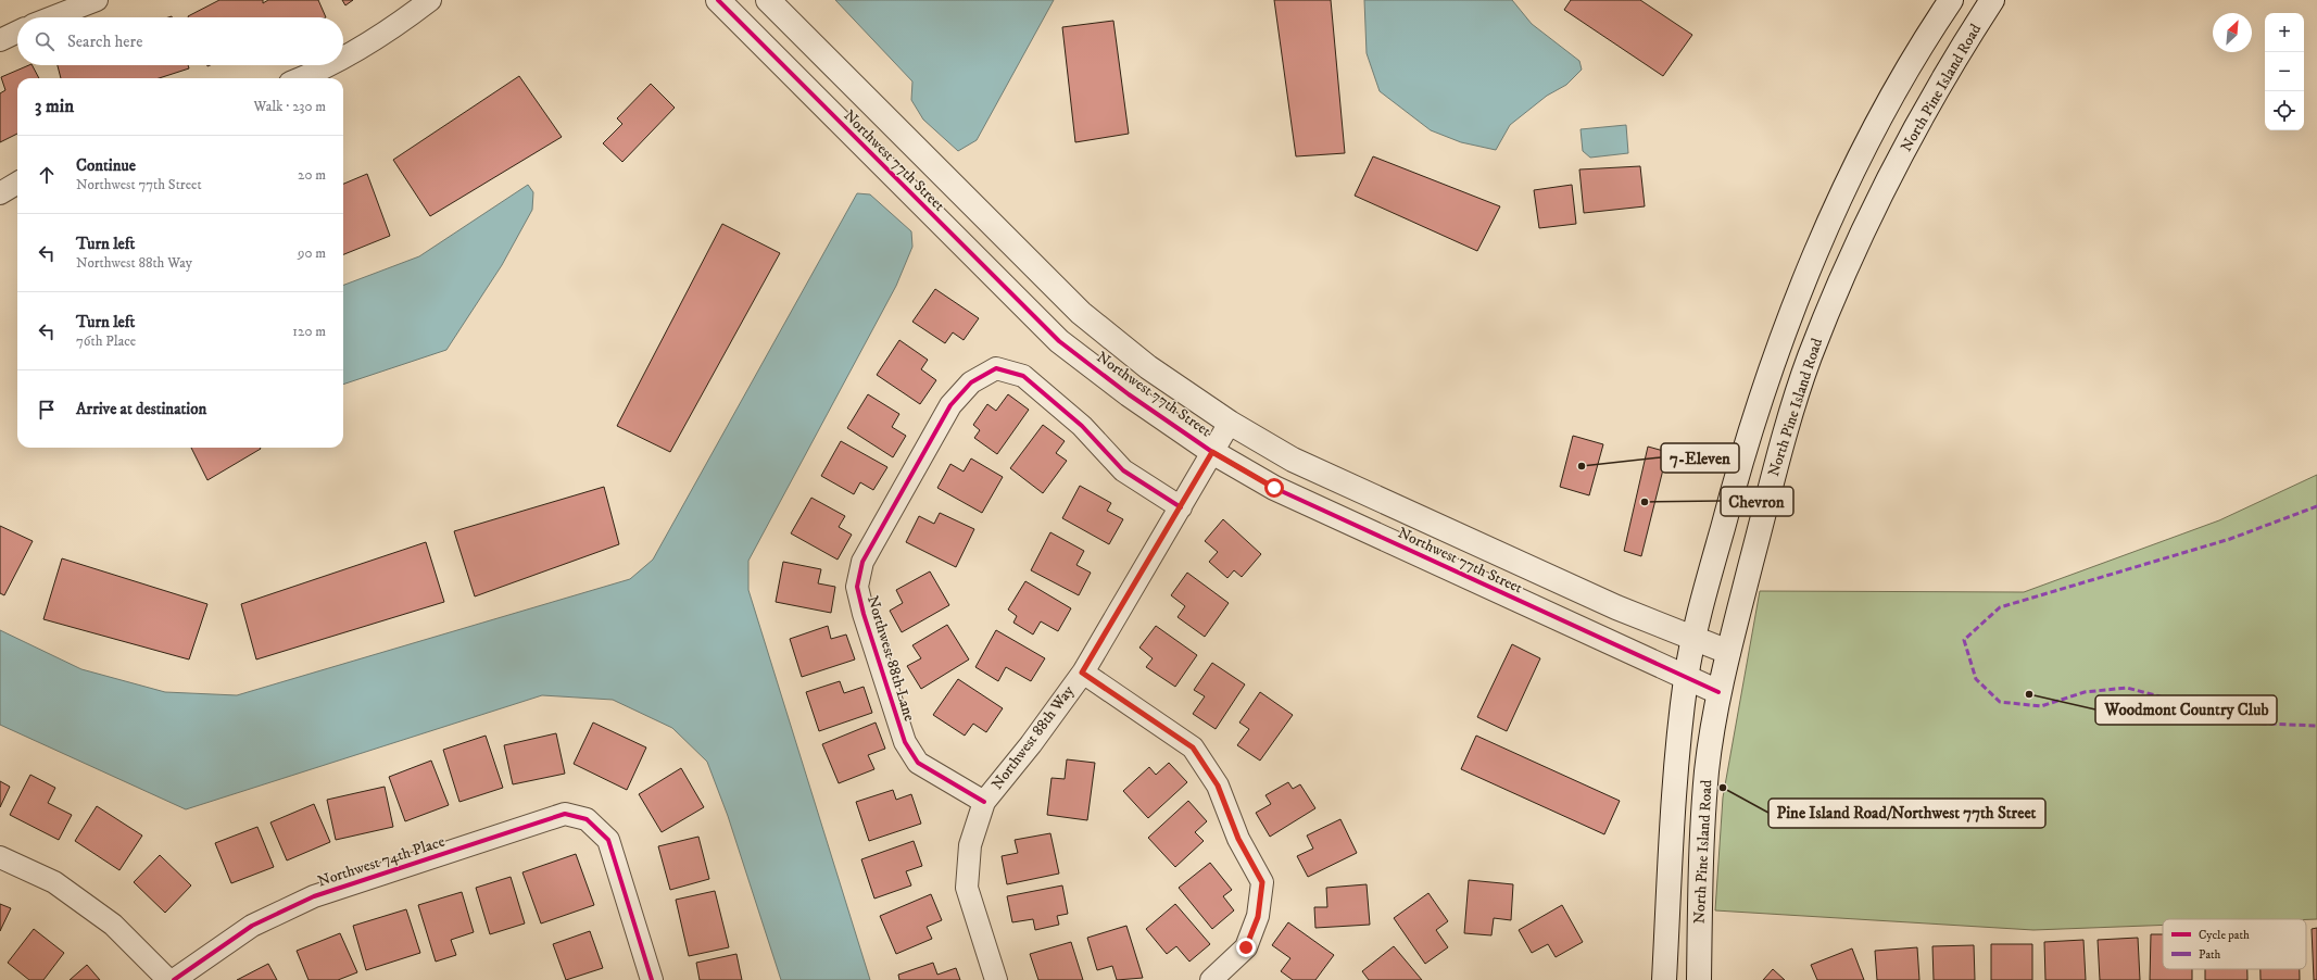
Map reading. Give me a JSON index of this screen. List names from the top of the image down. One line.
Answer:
{"streets":{"street":["North Pine Island Road","Northwest 77th Street","Northwest 88th Lane","Northwest 88th Way","Northwest 74th Place"]},"crossings":[["North Pine Island Road","Northwest 77th Street"],["Northwest 77th Street","Northwest 88th Way"],["Northwest 88th Lane","Northwest 88th Way"]],"places":["7-Eleven","Chevron","Woodmont Country Club","Pine Island Road/Northwest 77th Street"],"legend":["Cycle path","Path"],"north":"top right","page":{"map_buttons":["+","−"],"search":"Search here","heading":["3 min","Walk · 230 m"],"list":[["Continue","Northwest 77th Street","20 m"],["Turn left","Northwest 88th Way","90 m"],["Turn left","76th Place","120 m"],"Arrive at destination"]}}
